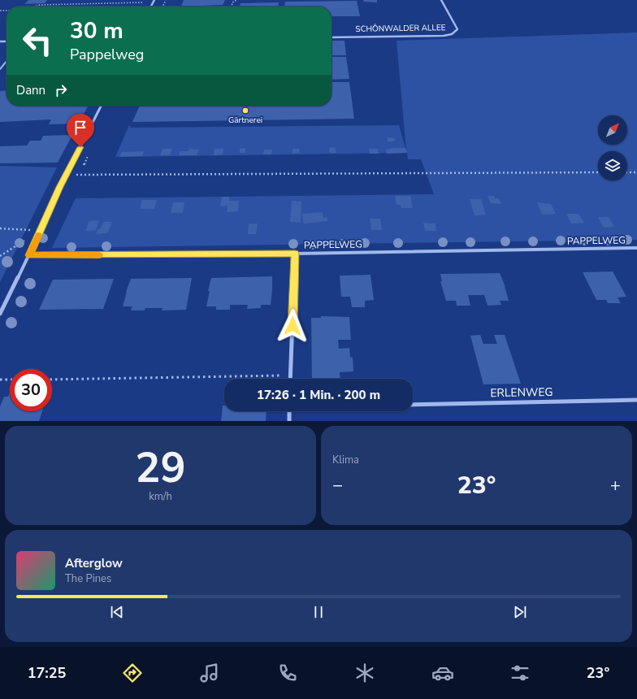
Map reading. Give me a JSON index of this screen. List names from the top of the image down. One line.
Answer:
{"streets":{"street":["SCHÖNWALDER ALLEE","PAPPELWEG","ERLENWEG"]},"places":["Gärtnerei"],"north":"top right","page":{"turn":["30 m","Pappelweg"],"then":"Dann","limit":"30","trip":"17:26 · 1 Min. · 200 m","tile":[["29","km/h"],"Klima"],"heat":["−","23°","+"],"song":["Afterglow","The Pines"],"tabs":["17:25","23°"]}}
